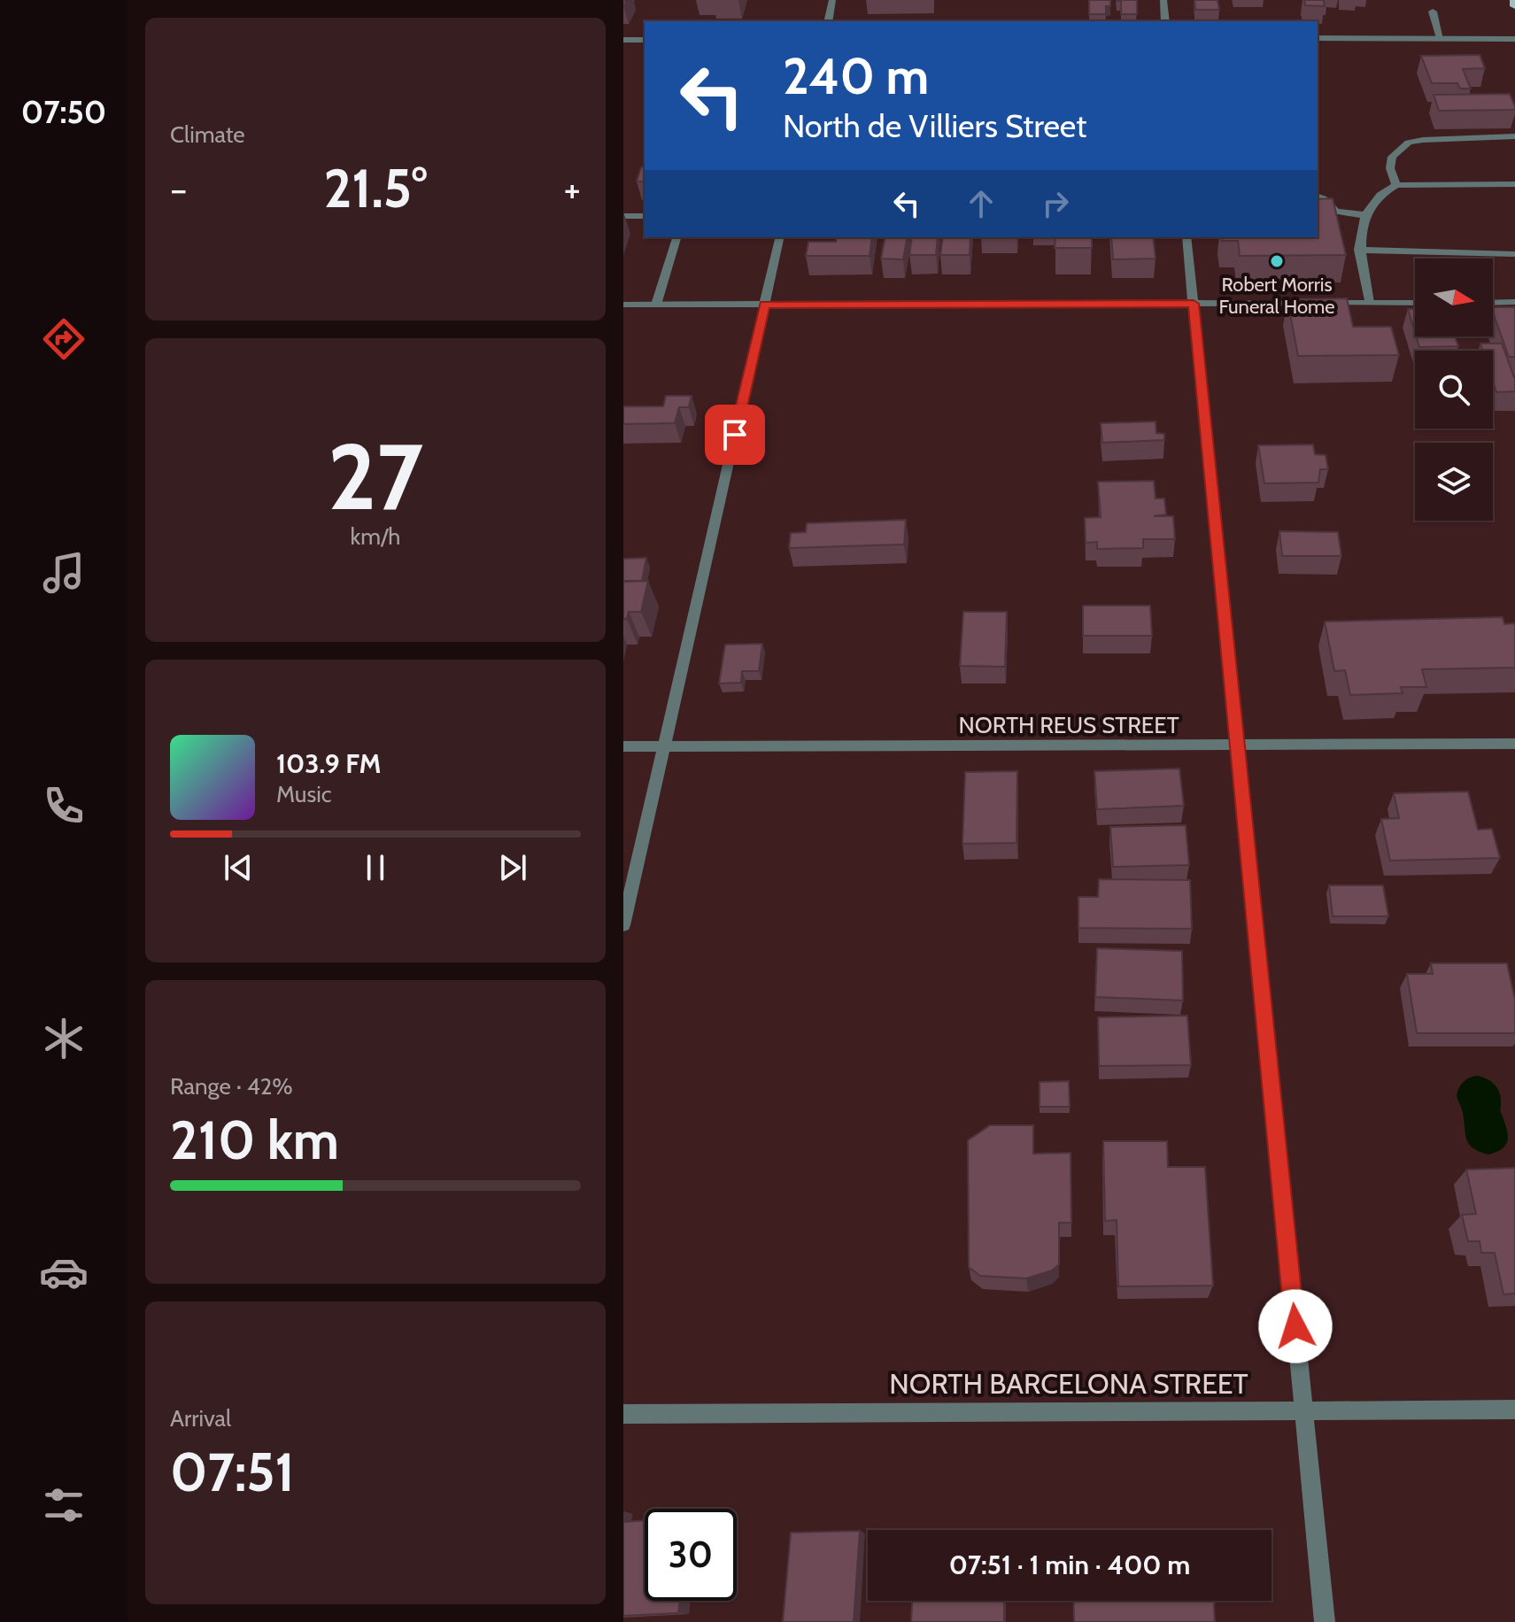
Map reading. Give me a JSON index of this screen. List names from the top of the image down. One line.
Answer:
{"streets":{"street":["NORTH REUS STREET","NORTH BARCELONA STREET"]},"places":["Robert Morris Funeral Home"],"north":"right","page":{"tabs":"07:50","tile":["Climate",["27","km/h"],["Range · 42%","210 km"],["Arrival","07:51"]],"turn":["240 m","North de Villiers Street"],"heat":["−","21.5°","+"],"song":["103.9 FM","Music"],"limit":"30","trip":"07:51 · 1 min · 400 m"}}
